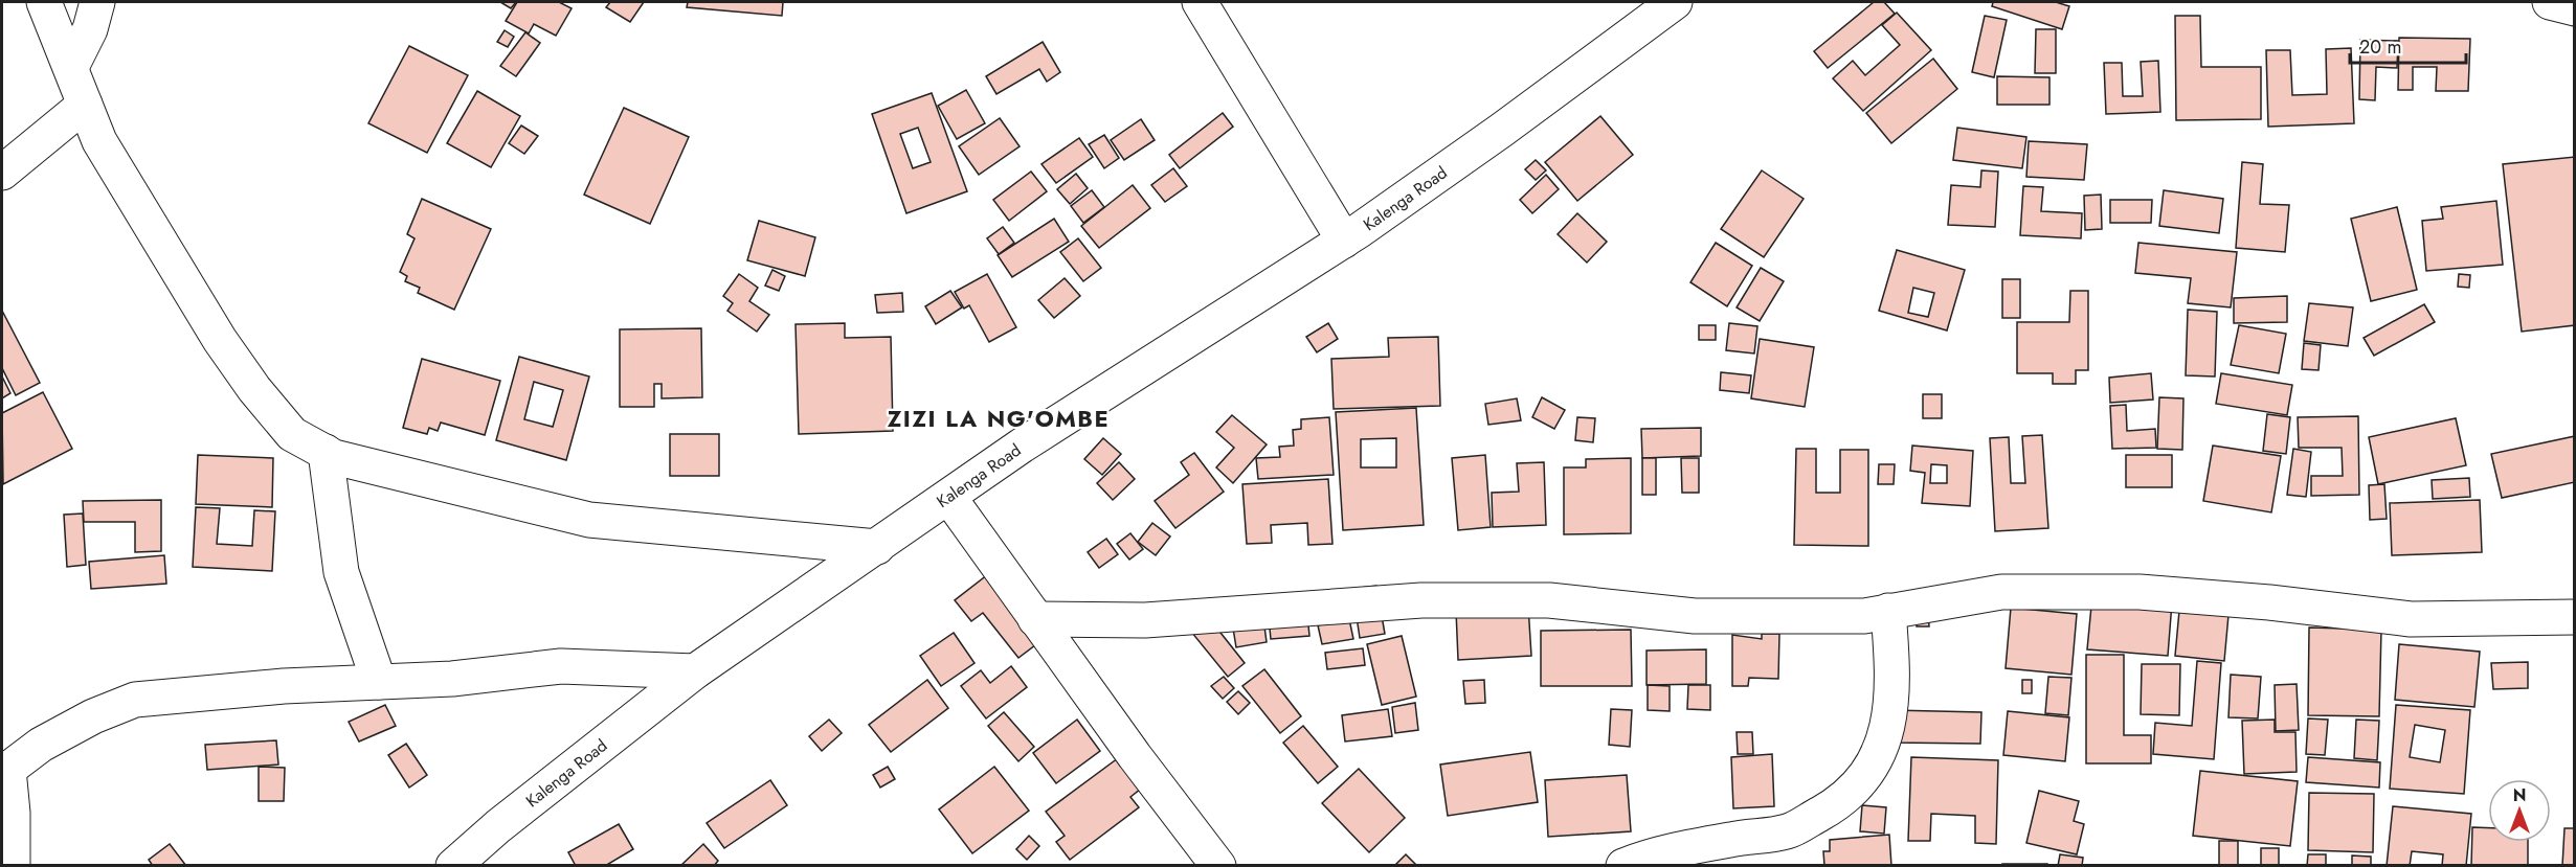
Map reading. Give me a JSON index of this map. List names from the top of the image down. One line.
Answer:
{"streets":{"street":["Kalenga Road"]},"districts":["ZIZI LA NG'OMBE"],"scale_bar":"20 m","north":"top"}
